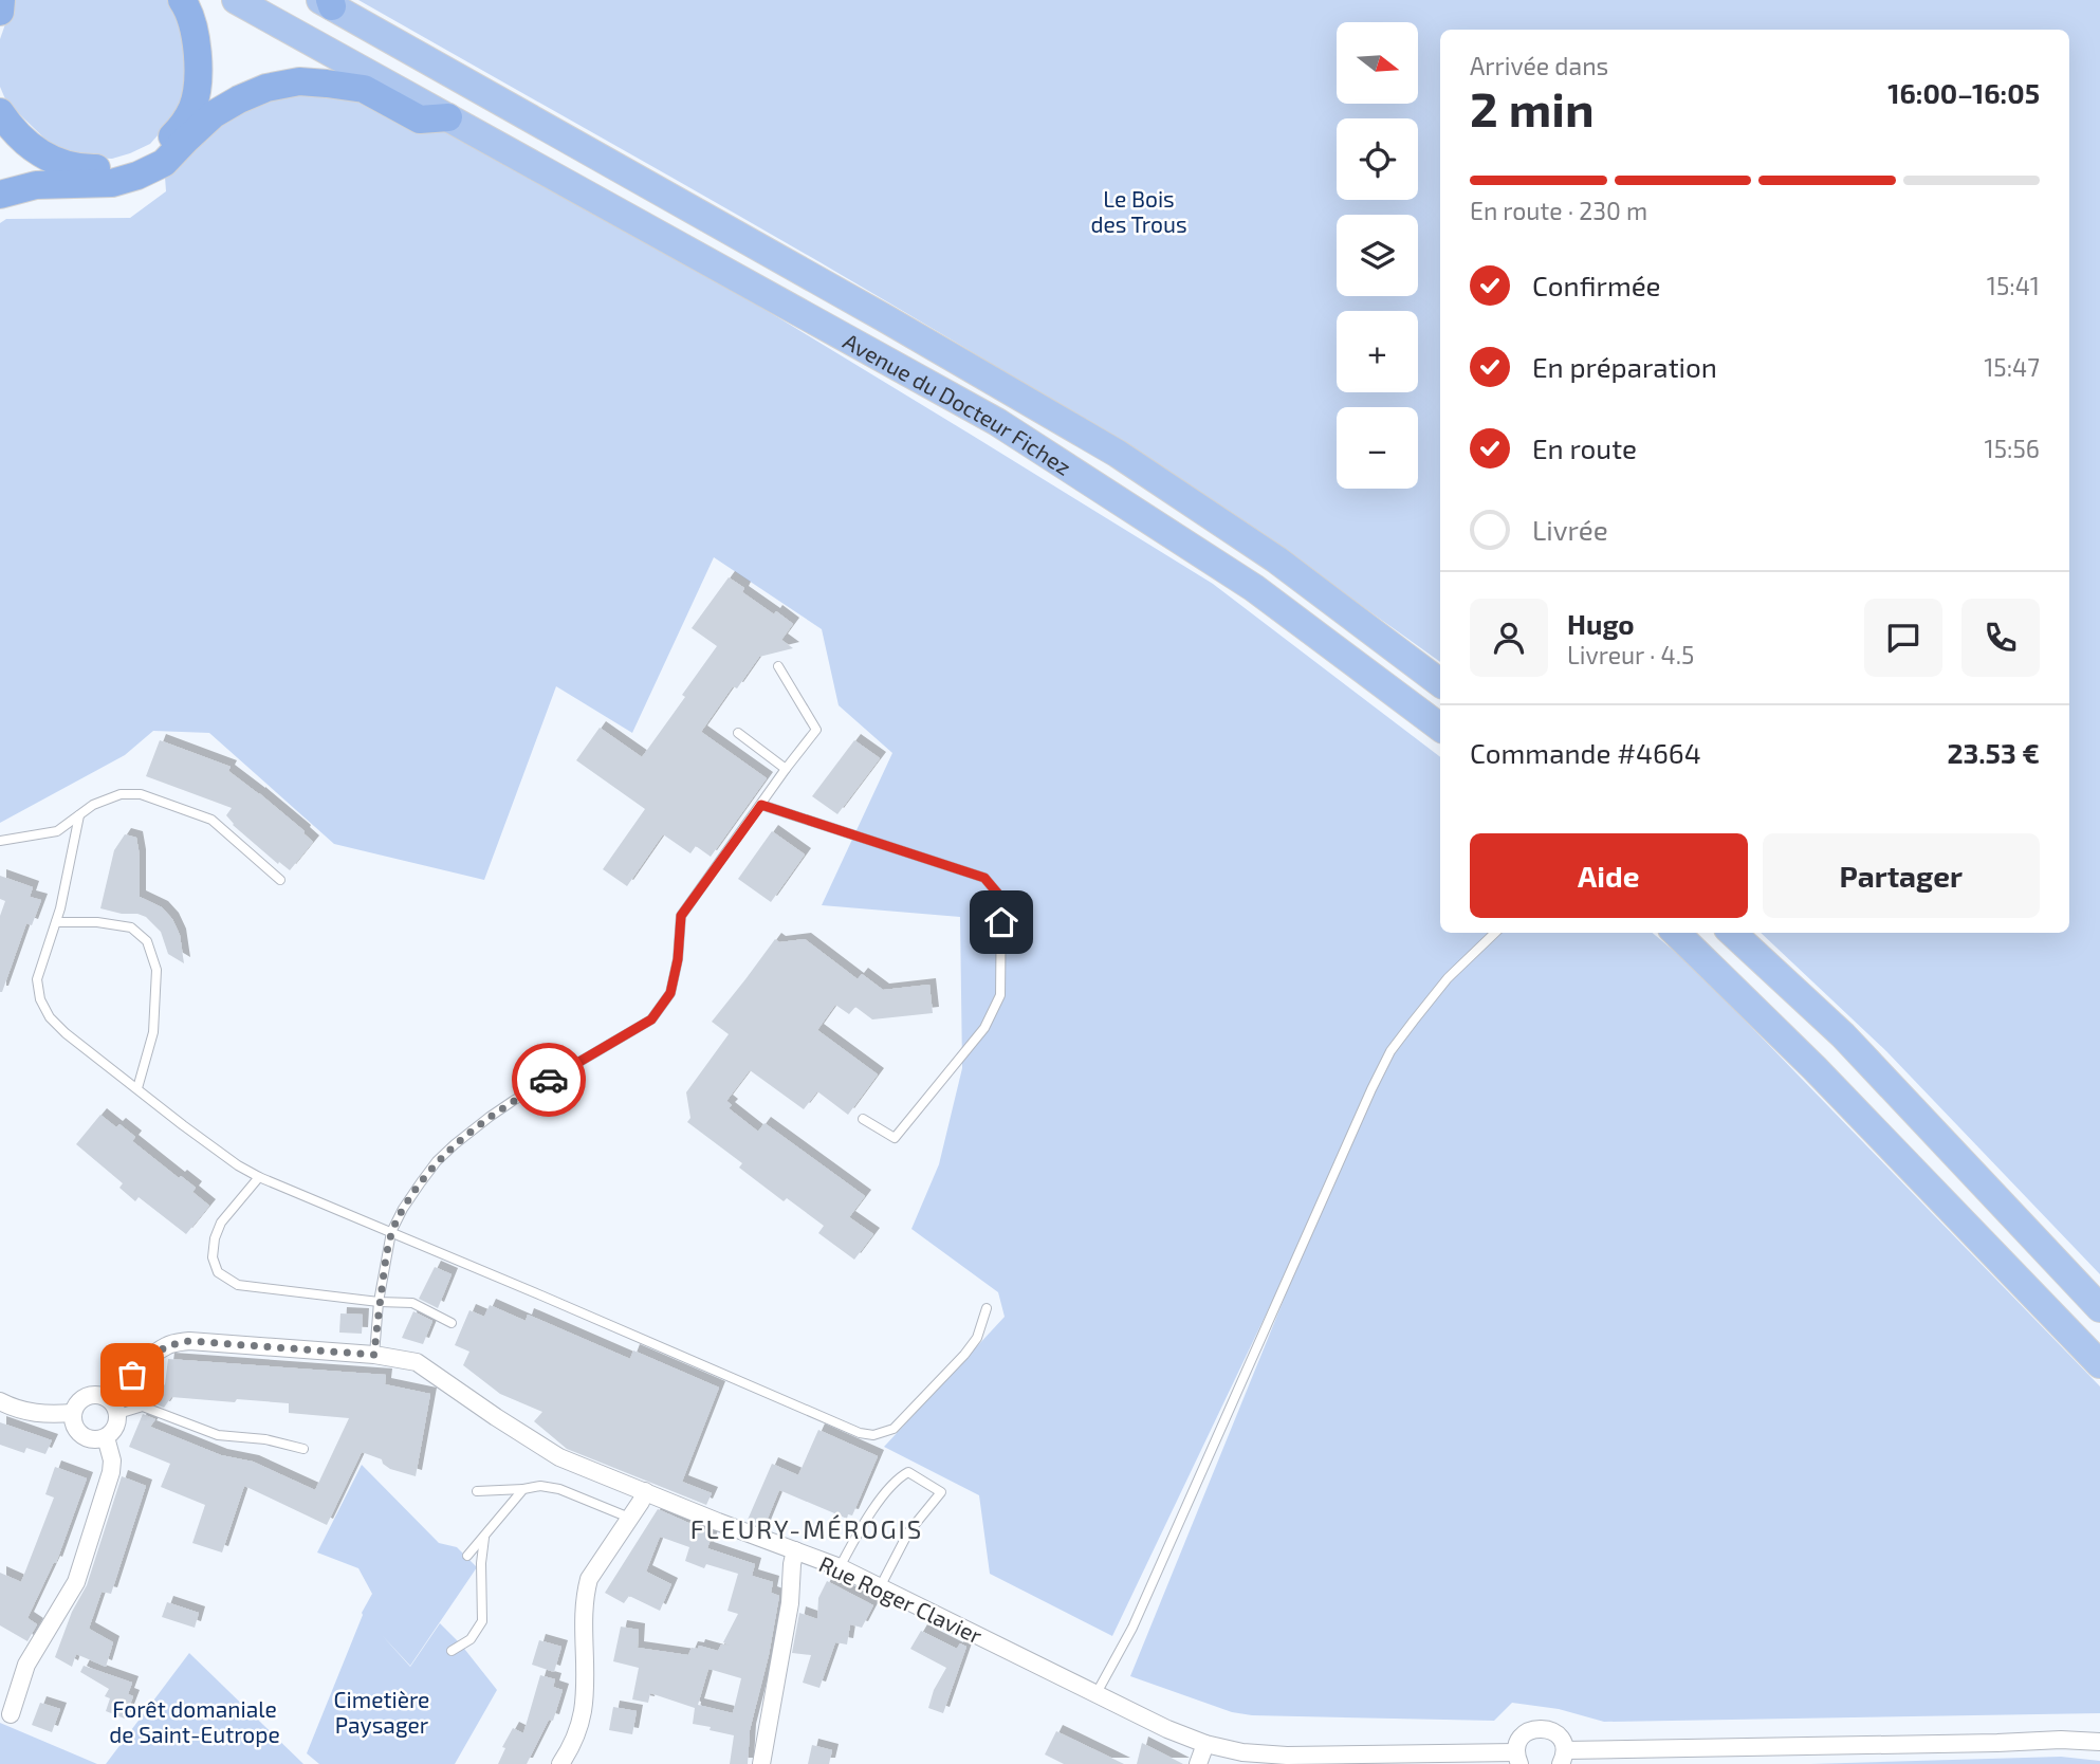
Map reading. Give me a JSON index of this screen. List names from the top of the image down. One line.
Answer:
{"streets":{"main road":["Avenue du Docteur Fichez"],"street":["Rue Roger Clavier"]},"districts":["FLEURY-MÉROGIS"],"parks":["Le Bois des Trous","Cimetière Paysager","Forêt domaniale de Saint-Eutrope"],"north":"right","page":{"map_buttons":["+","−"],"heading":["2 min","Arrivée dans","16:00–16:05"],"panel":["Hugo","Livreur · 4.5","Commande #4664","23.53 €"],"bar":"En route · 230 m","list":[["Confirmée","15:41"],["En préparation","15:47"],["En route","15:56"],"Livrée"],"buttons":["Aide","Partager"]}}
